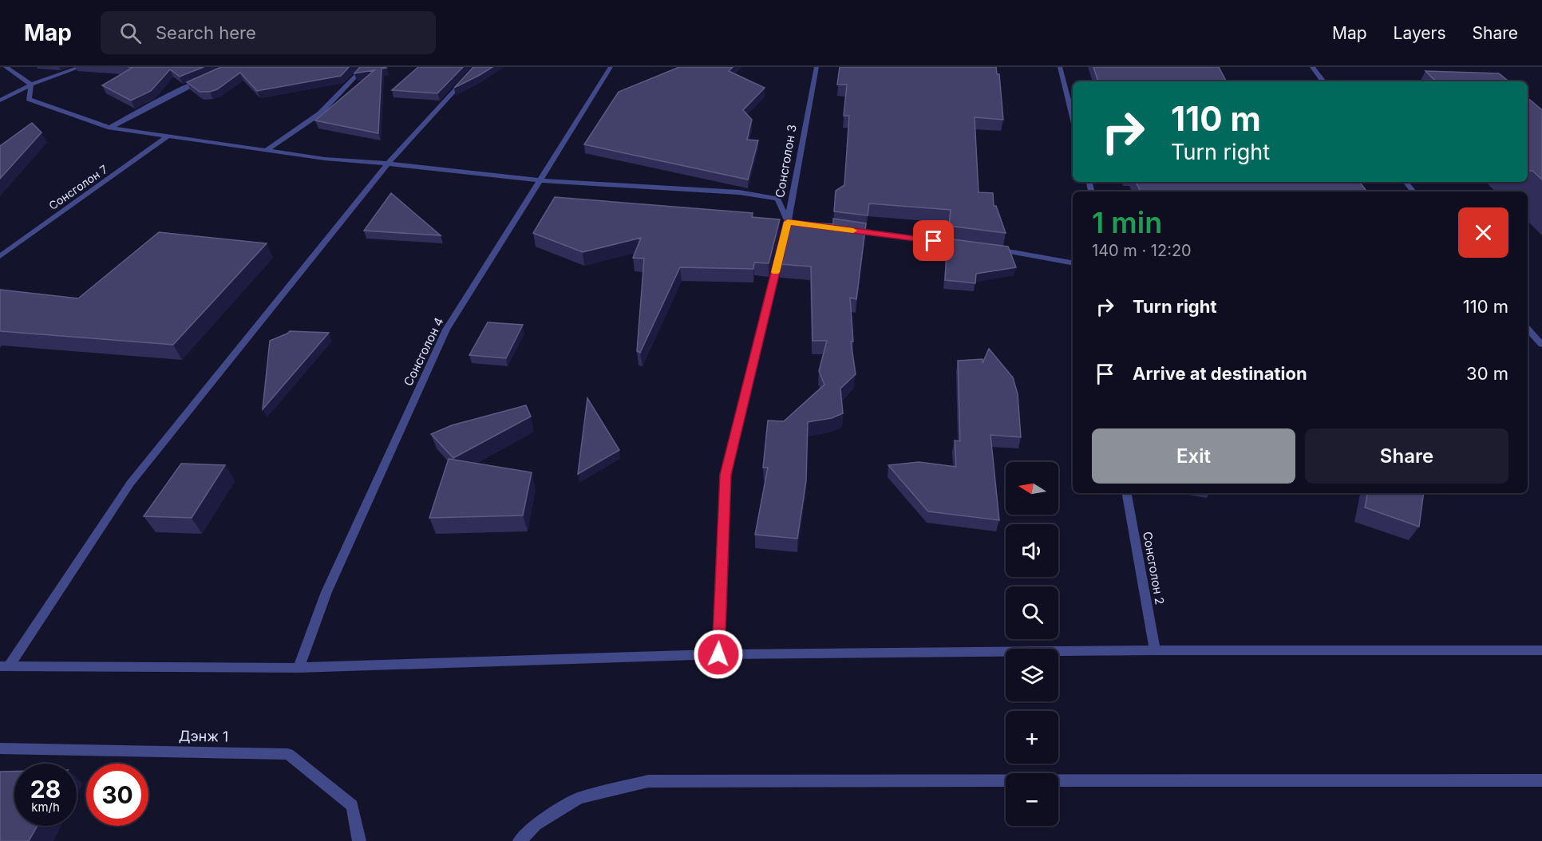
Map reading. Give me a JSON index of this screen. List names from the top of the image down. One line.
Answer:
{"streets":{"street":["Сонсголон 3","Сонсголон 7","Сонсголон 4","Сонсголон 2","Дэнж 1"]},"north":"left","page":{"header":"Map","search":"Search here","nav":["Map","Layers","Share"],"turn":["110 m","Turn right"],"heading":["1 min","140 m · 12:20"],"list":[{"name":"Turn right","value":"110 m"},{"name":"Arrive at destination","value":"30 m"}],"buttons":["Exit","Share"],"map_buttons":["+","−"],"speed":"28 km/h","limit":"30"}}
